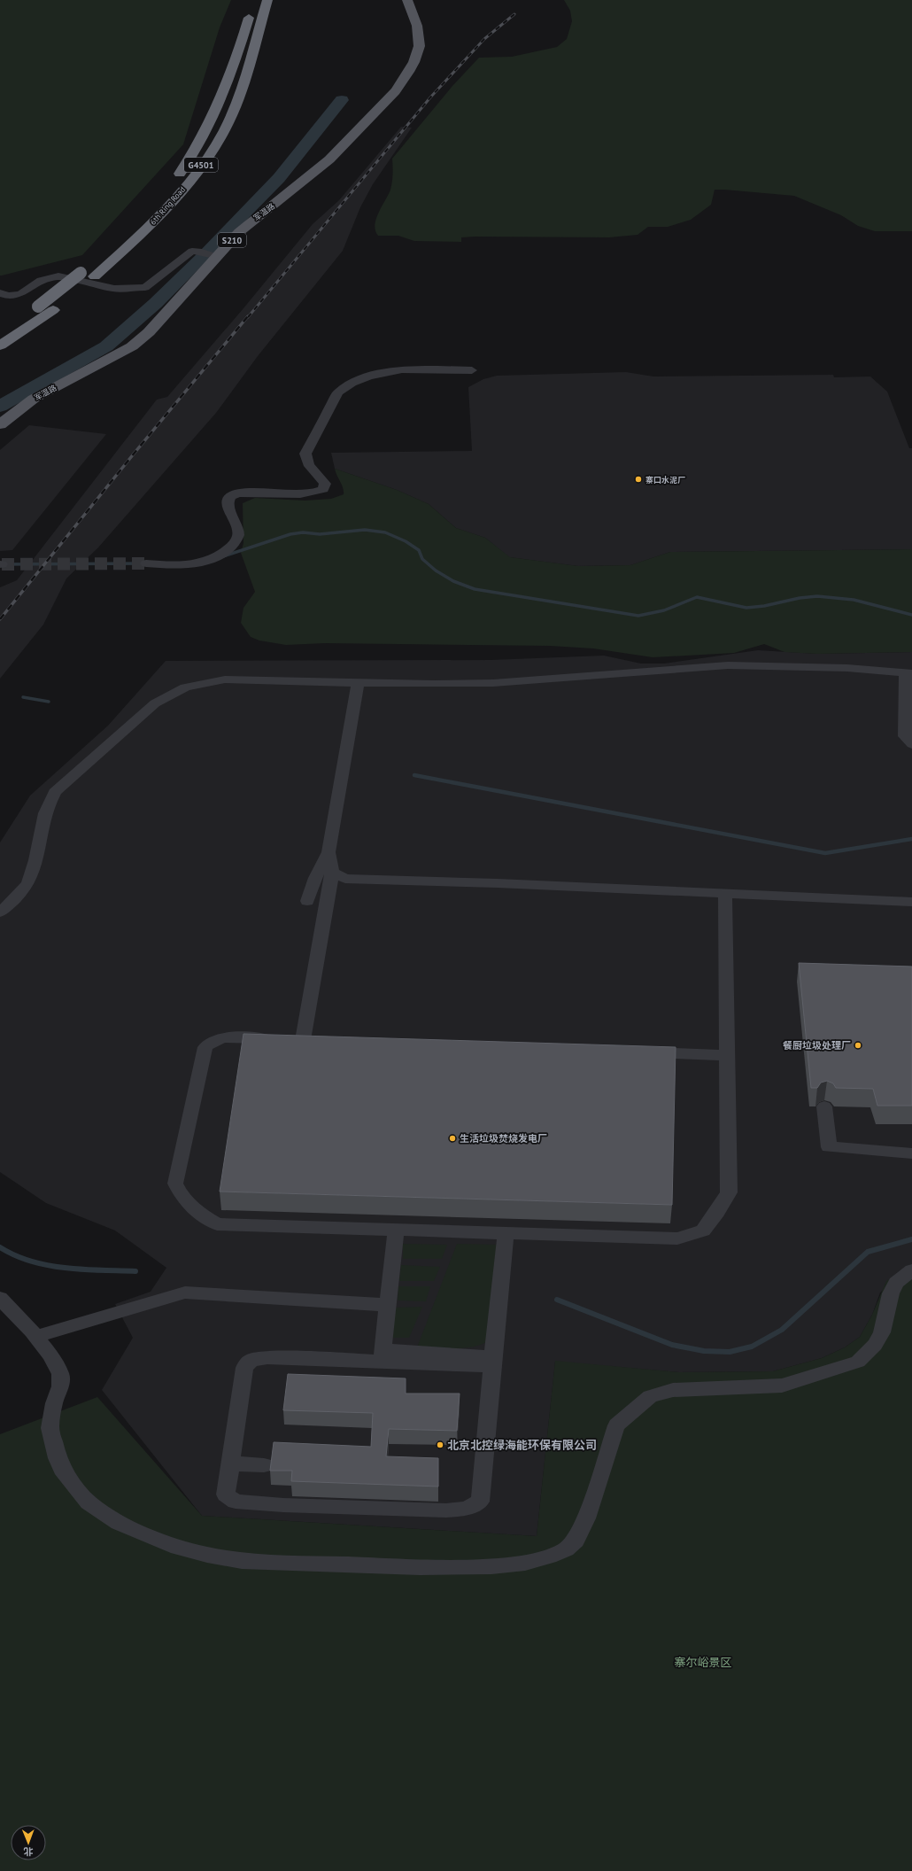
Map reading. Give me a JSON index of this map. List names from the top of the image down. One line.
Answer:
{"streets":{"highway":["G4501","6th Ring Road"],"main road":["军温路","S210"]},"parks":["寨尔峪景区"],"places":["寨口水泥厂","餐厨垃圾处理厂","生活垃圾焚烧发电厂","北京北控绿海能环保有限公司"],"north":"bottom"}
